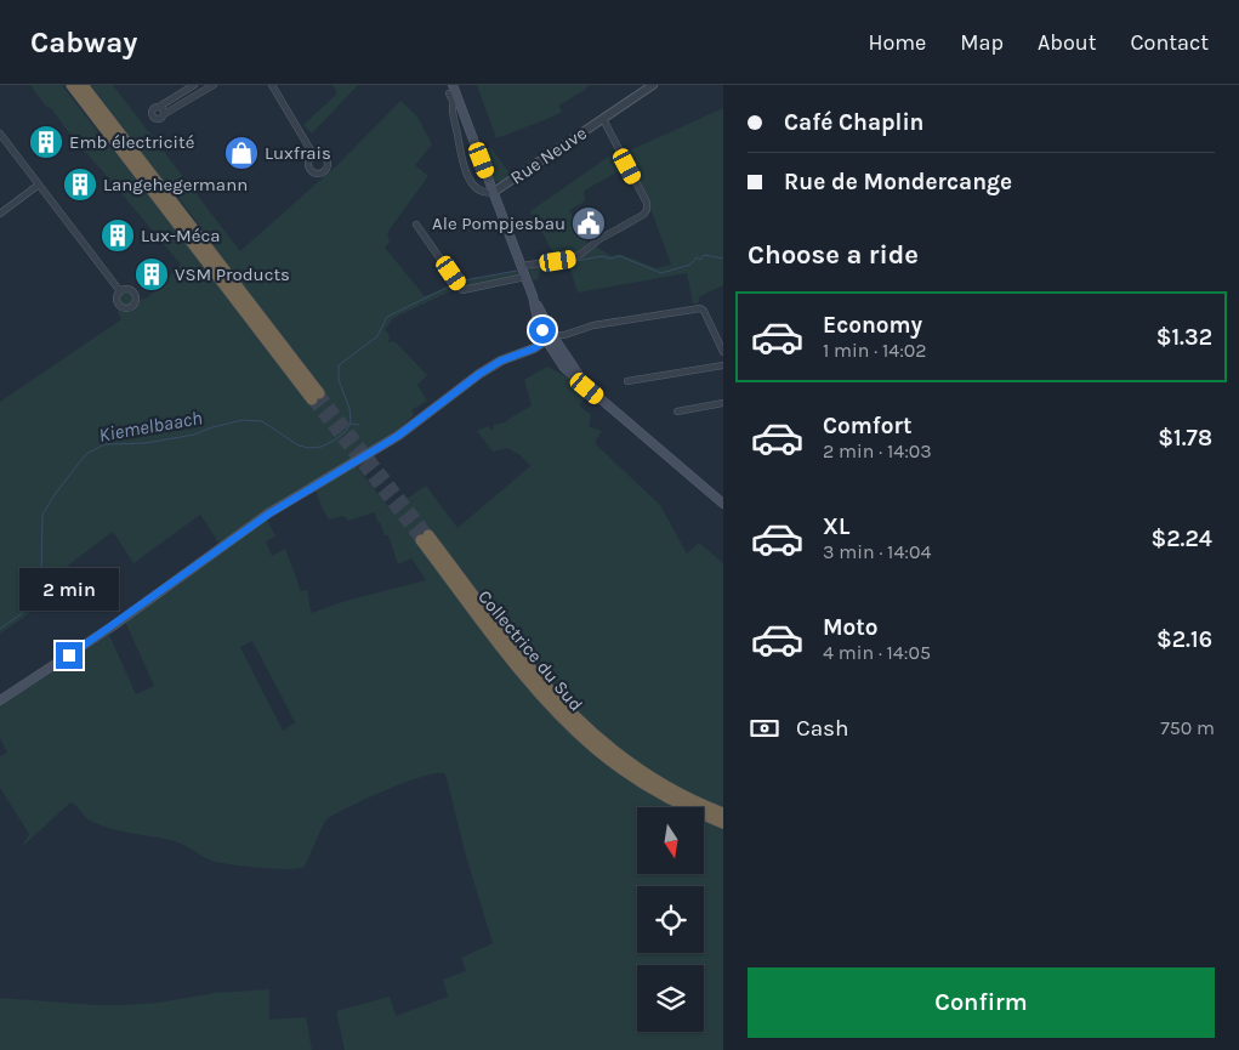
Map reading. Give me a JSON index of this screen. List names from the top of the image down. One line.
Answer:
{"streets":{"highway":["Collectrice du Sud"],"street":["Rue Neuve"]},"water":["Kiemelbaach"],"places":{"building":["Emb électricité","Langehegermann","Lux-Méca","VSM Products"],"shop":["Luxfrais"],"public building":["Ale Pompjesbau"]},"north":"bottom","page":{"header":"Cabway","nav":["Home","Map","About","Contact"],"banner":["Café Chaplin","Rue de Mondercange"],"heading":"Choose a ride","list":[{"name":"Economy","note":"1 min · 14:02","value":"$1.32"},{"name":"Comfort","note":"2 min · 14:03","value":"$1.78"},{"name":"XL","note":"3 min · 14:04","value":"$2.24"},{"name":"Moto","note":"4 min · 14:05","value":"$2.16"}],"bubble":"2 min","pay":["Cash","750 m"],"buttons":"Confirm"}}
